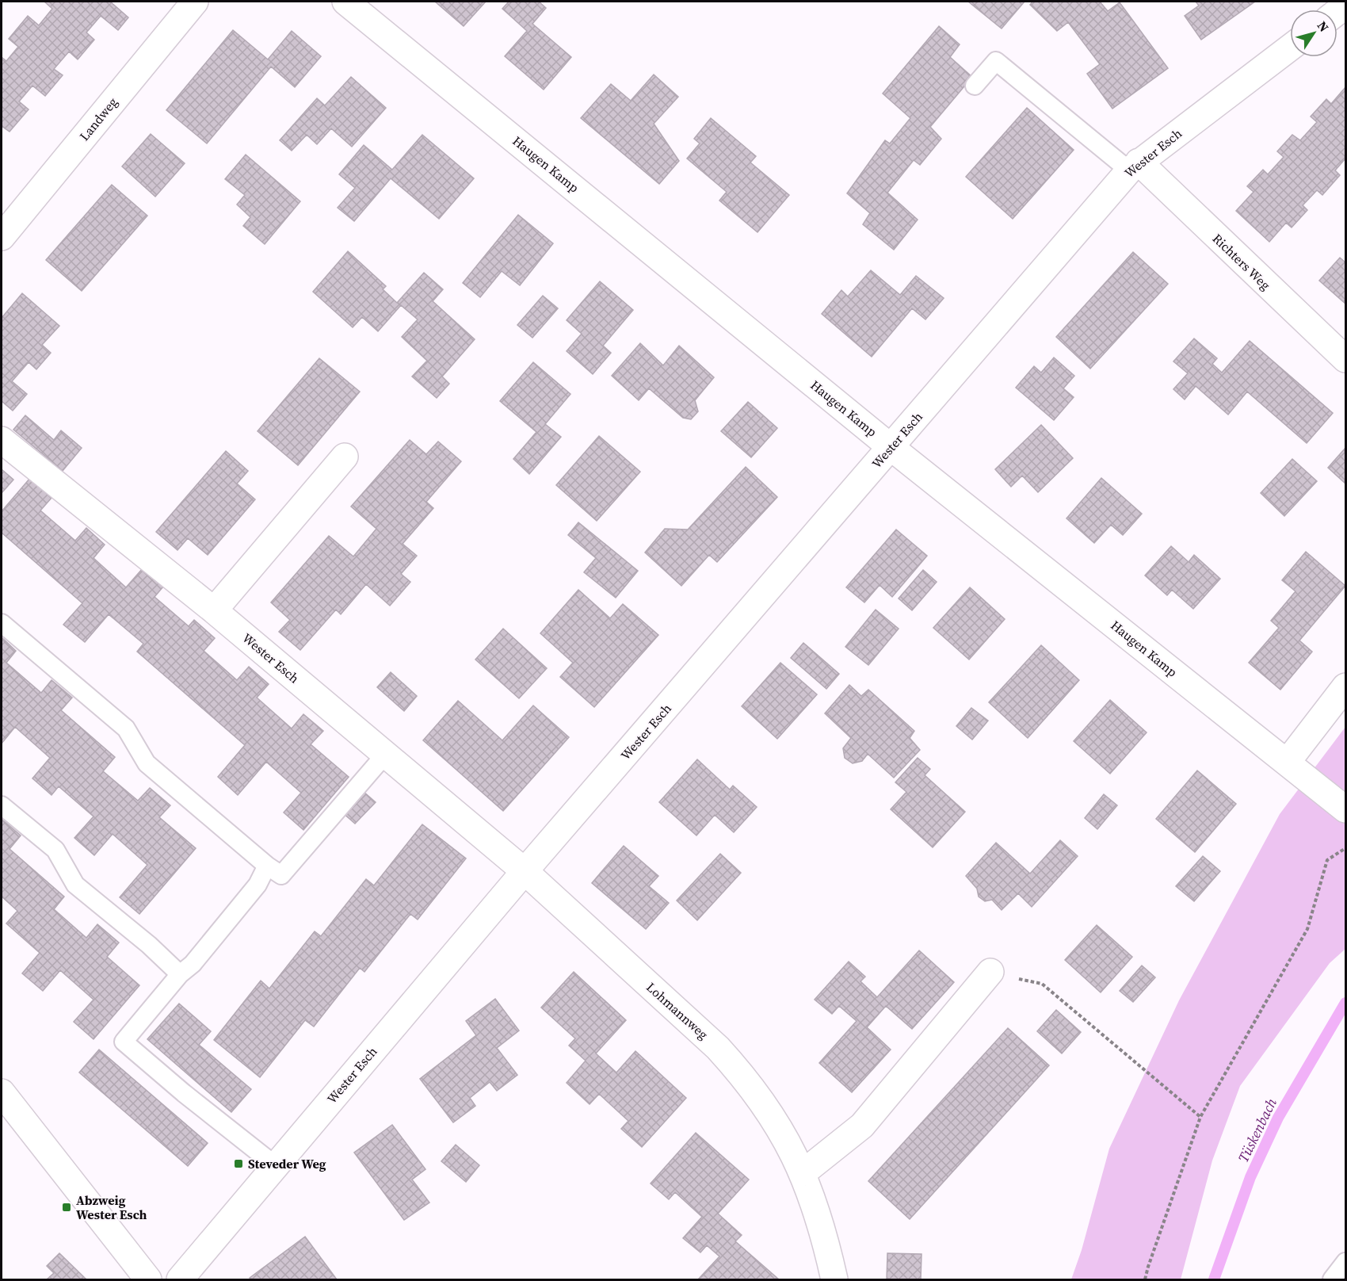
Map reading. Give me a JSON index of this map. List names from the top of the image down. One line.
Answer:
{"streets":{"street":["Landweg","Wester Esch","Haugen Kamp","Richters Weg","Lohmannweg"]},"crossings":[["Wester Esch","Haugen Kamp"],["Wester Esch","Richters Weg"],["Wester Esch","Lohmannweg"]],"water":["Tüskenbach"],"places":{"transit":["Steveder Weg","Abzweig Wester Esch"]},"north":"top right"}
